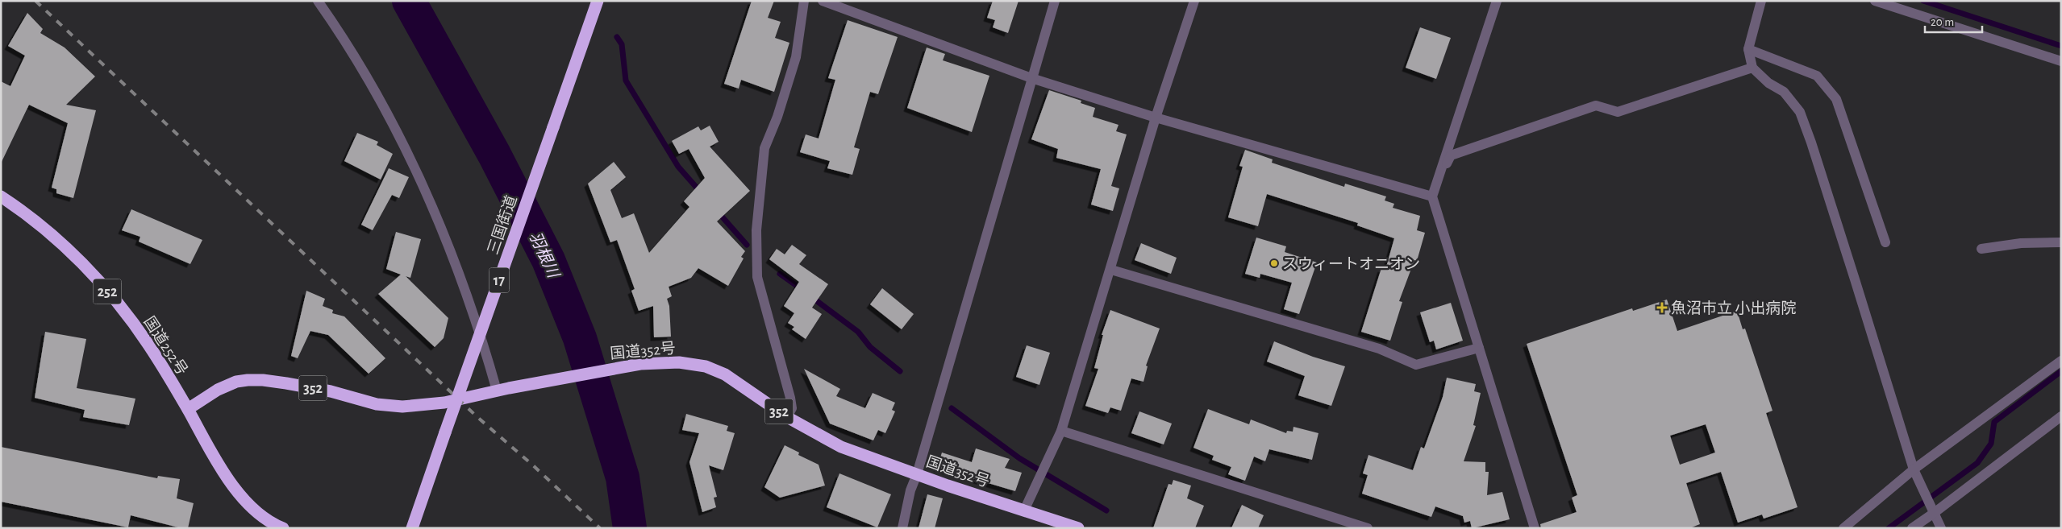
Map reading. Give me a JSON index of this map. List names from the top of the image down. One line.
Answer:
{"streets":{"highway":["三国街道","17","252","国道252号","国道352号","352"]},"crossings":[["国道252号","国道352号"]],"water":["羽根川"],"places":{"other":["スウィートオニオン"],"health":["魚沼市立 小出病院"]},"scale_bar":"20 m"}
